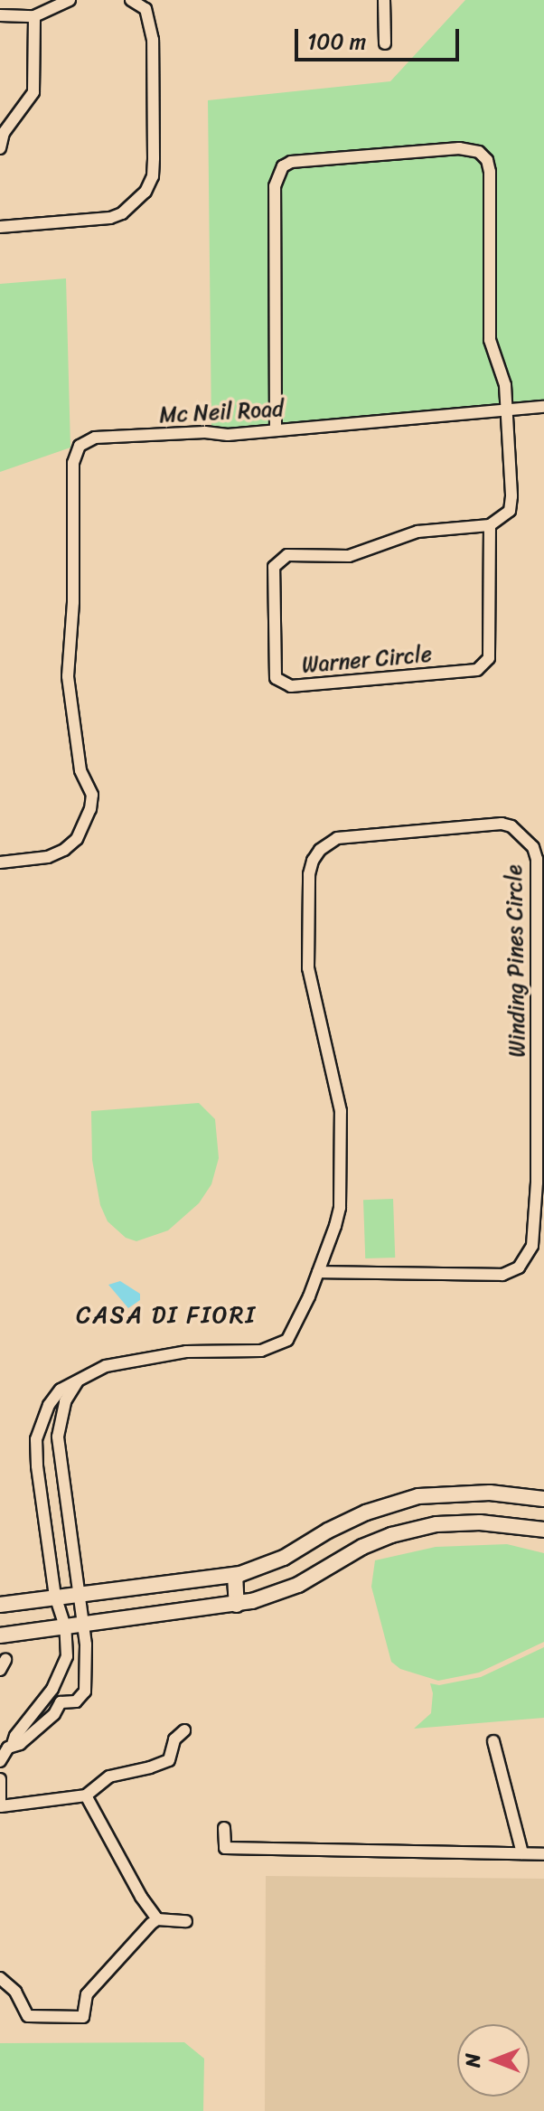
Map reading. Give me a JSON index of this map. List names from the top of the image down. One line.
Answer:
{"streets":{"street":["Mc Neil Road","Warner Circle","Winding Pines Circle"]},"districts":["CASA DI FIORI"],"scale_bar":"100 m","north":"left"}
